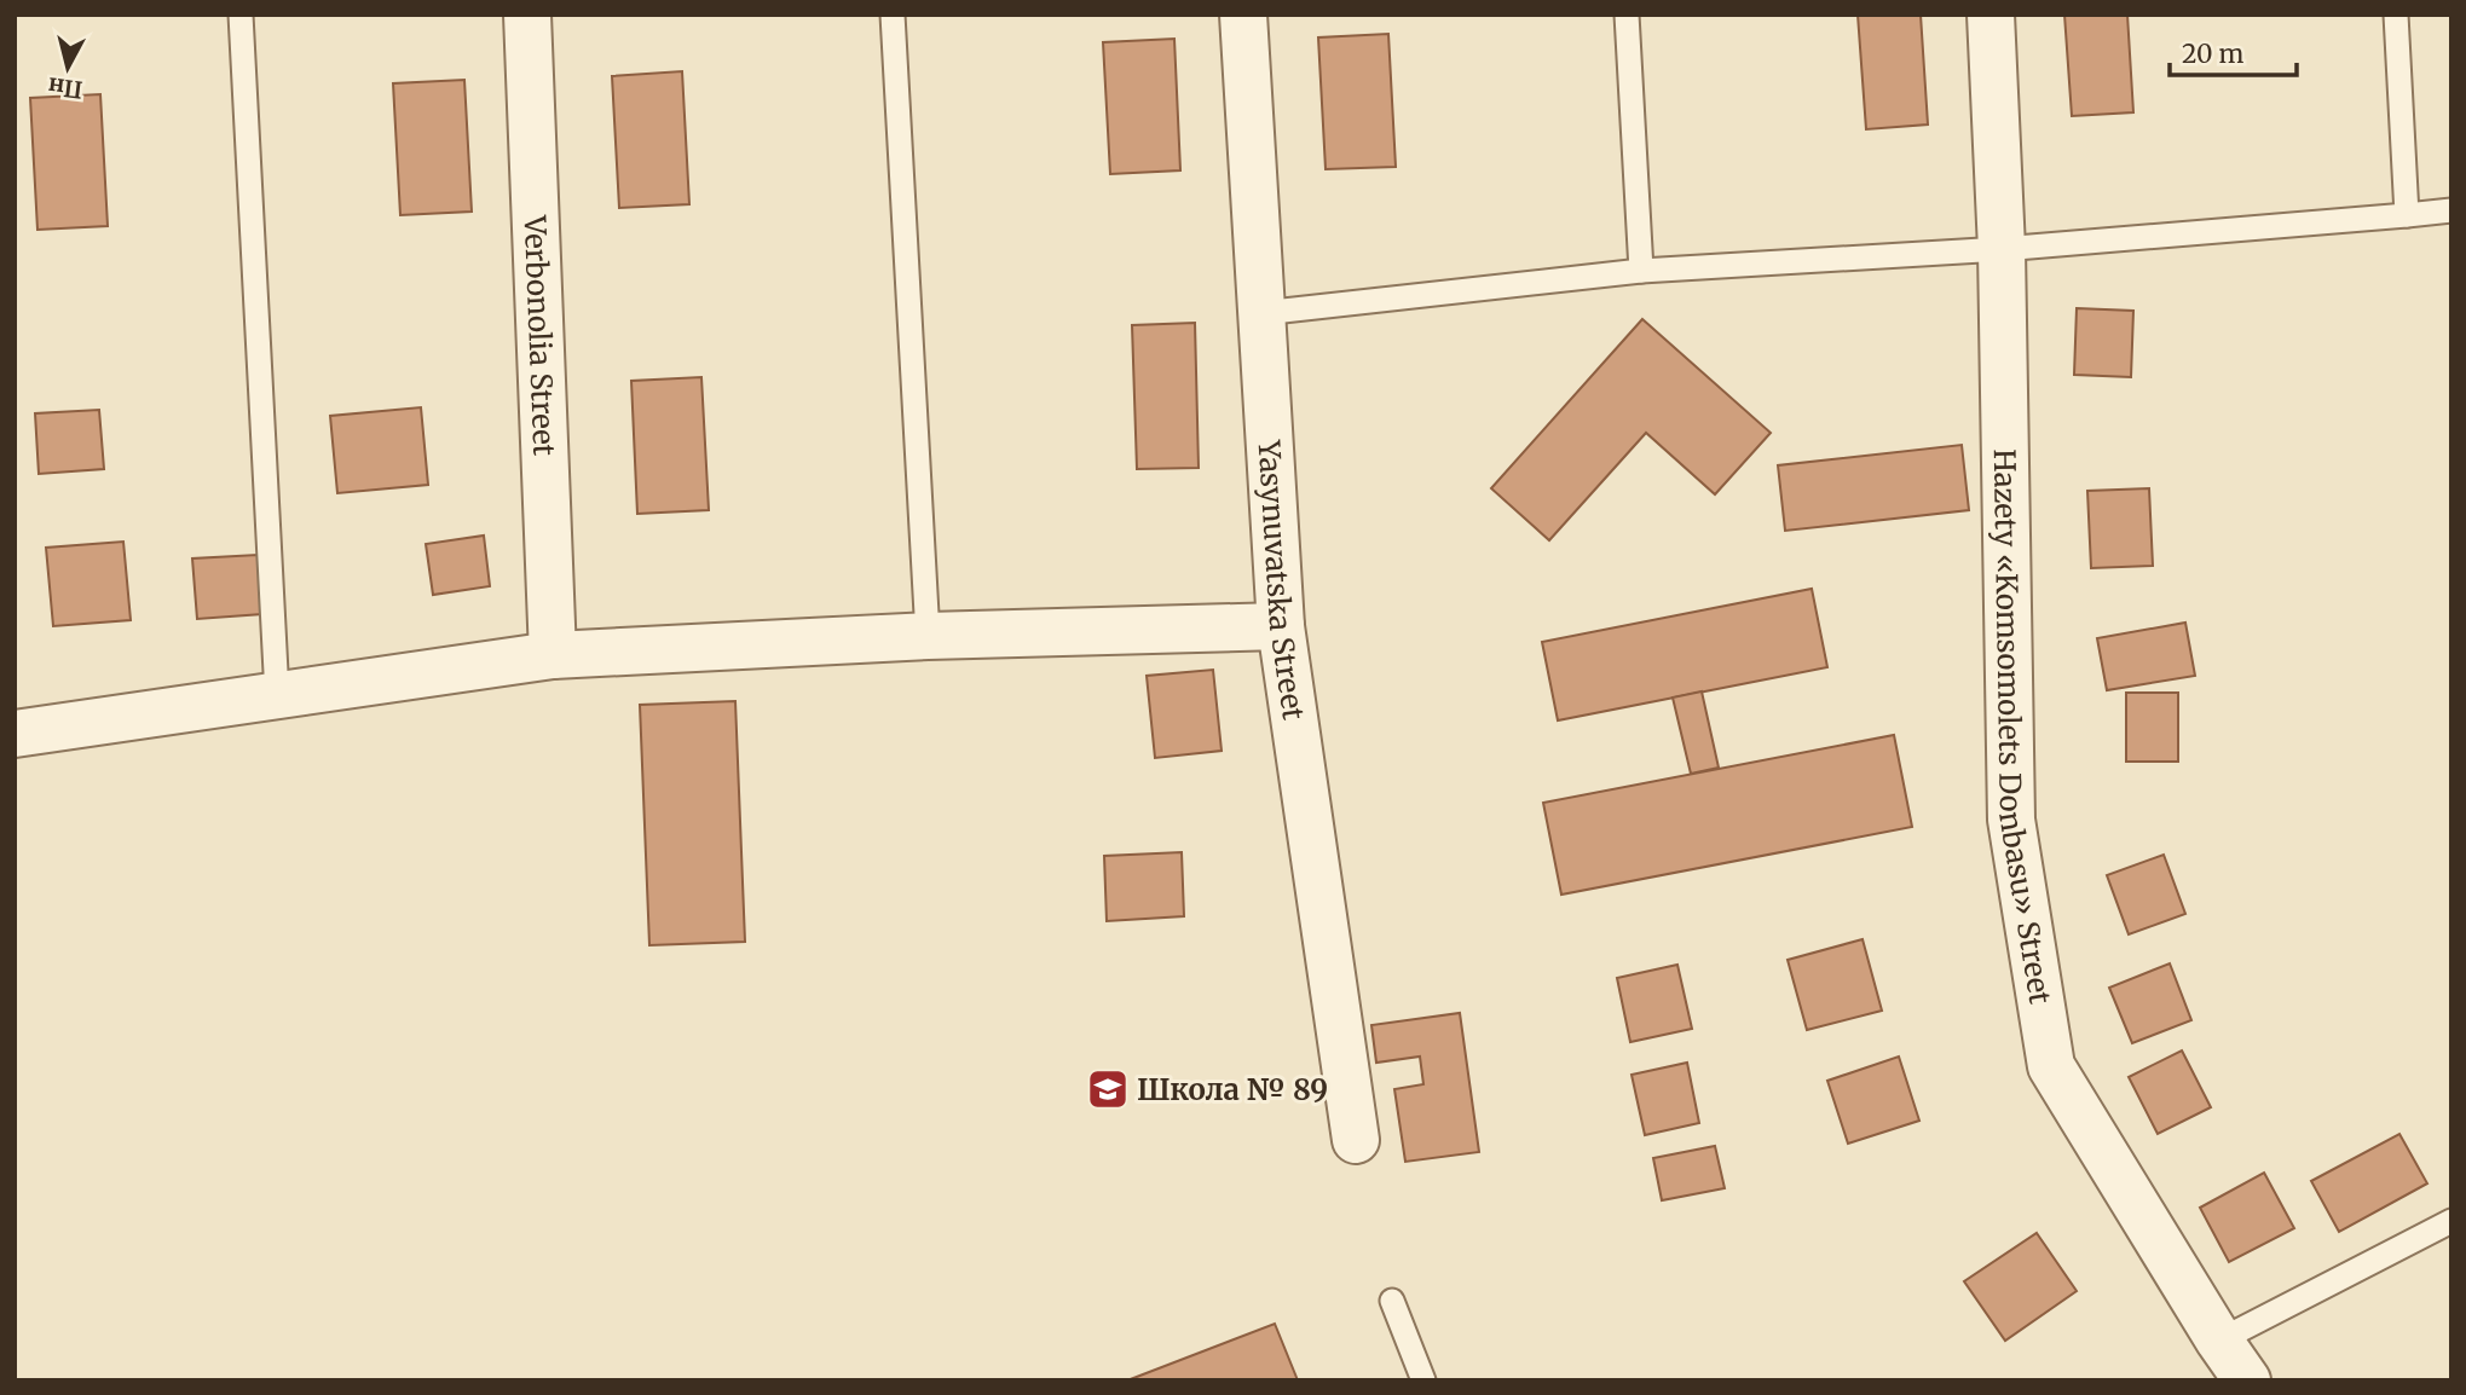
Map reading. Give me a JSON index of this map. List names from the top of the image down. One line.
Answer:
{"streets":{"street":["Verbonolia Street","Yasynuvatska Street","Hazety «Komsomolets Donbasu» Street"]},"places":{"school or university":["Школа № 89"]},"scale_bar":"20 m","north":"bottom"}
